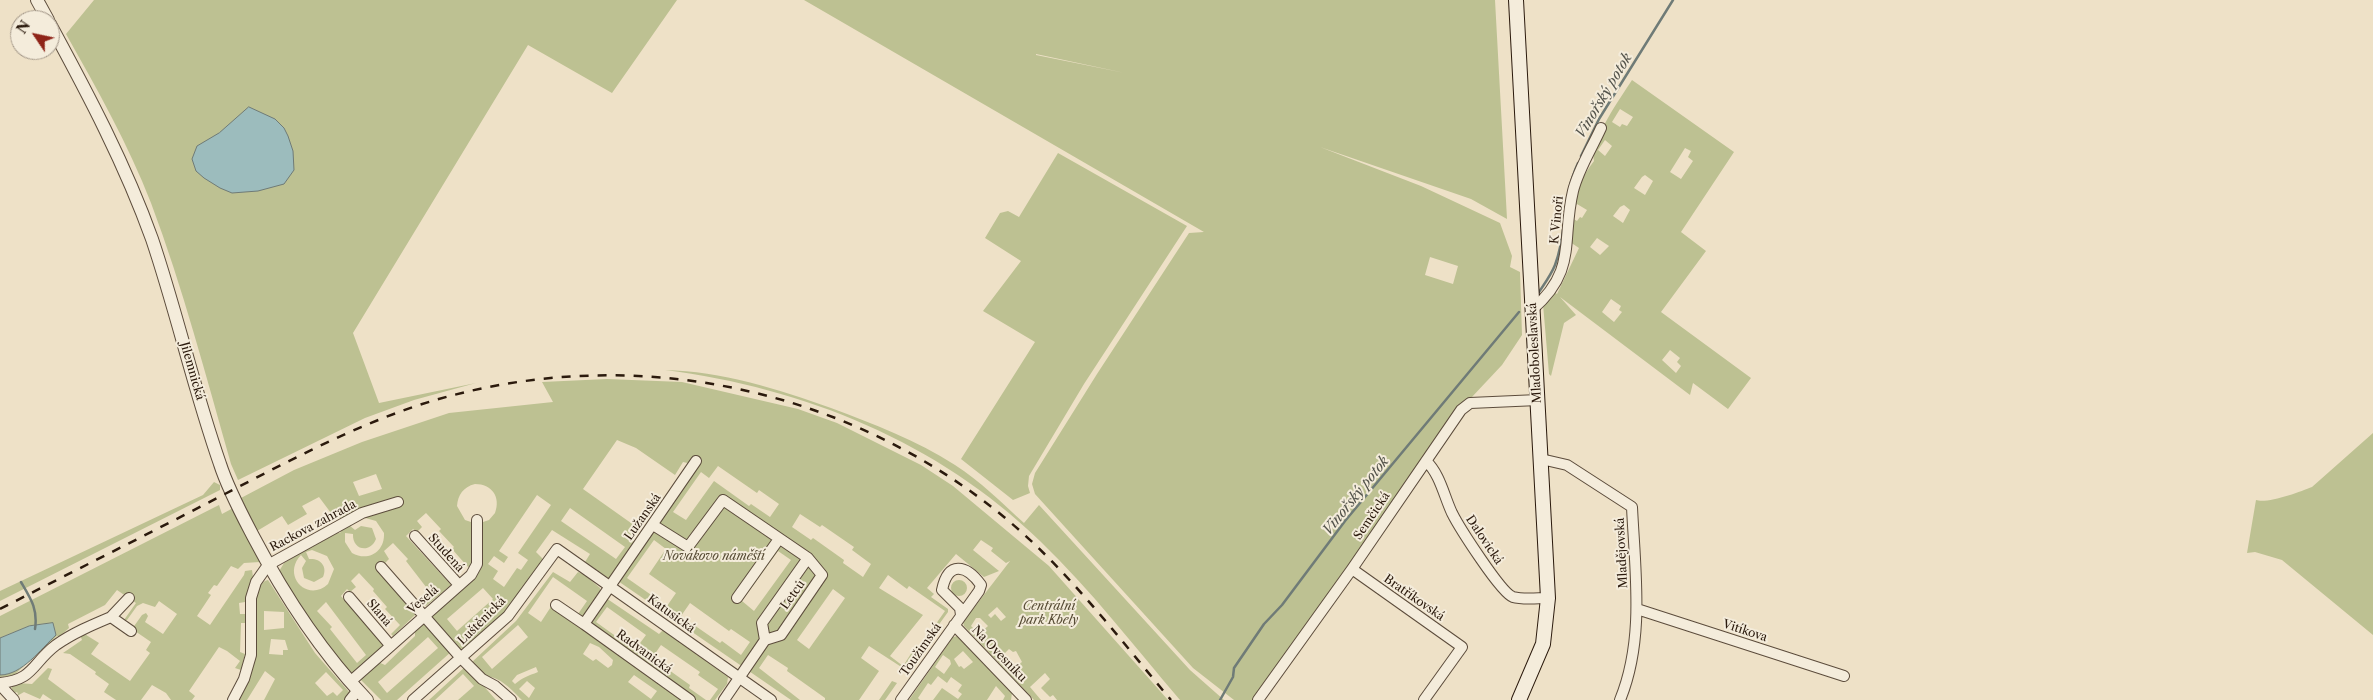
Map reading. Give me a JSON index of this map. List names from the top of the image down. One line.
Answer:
{"streets":{"main road":["Mladoboleslavská"],"street":["K Vinoři","Jilemnická","Semčická","Lužanská","Rackova zahrada","Dalovická","Studená","Mladějovská","Letců","Bratříkovská","Veselá","Slaná","Katusická","Luštěnická","Vitíkova","Toužimská","Radvanická","Na Ovesníku"]},"crossings":[["K Vinoři","Mladoboleslavská"],["Mladoboleslavská","Semčická"],["Mladoboleslavská","Dalovická"],["Mladoboleslavská","Mladějovská"],["Jilemnická","Rackova zahrada"],["Jilemnická","Veselá"],["Semčická","Dalovická"],["Semčická","Bratříkovská"],["Lužanská","Katusická"],["Studená","Veselá"],["Mladějovská","Vitíkova"],["Letců","Katusická"],["Veselá","Slaná"],["Katusická","Luštěnická"],["Toužimská","Na Ovesníku"]],"water":["Vinořský potok"],"parks":["Novákovo náměstí","Centrální park Kbely"],"north":"top left"}
